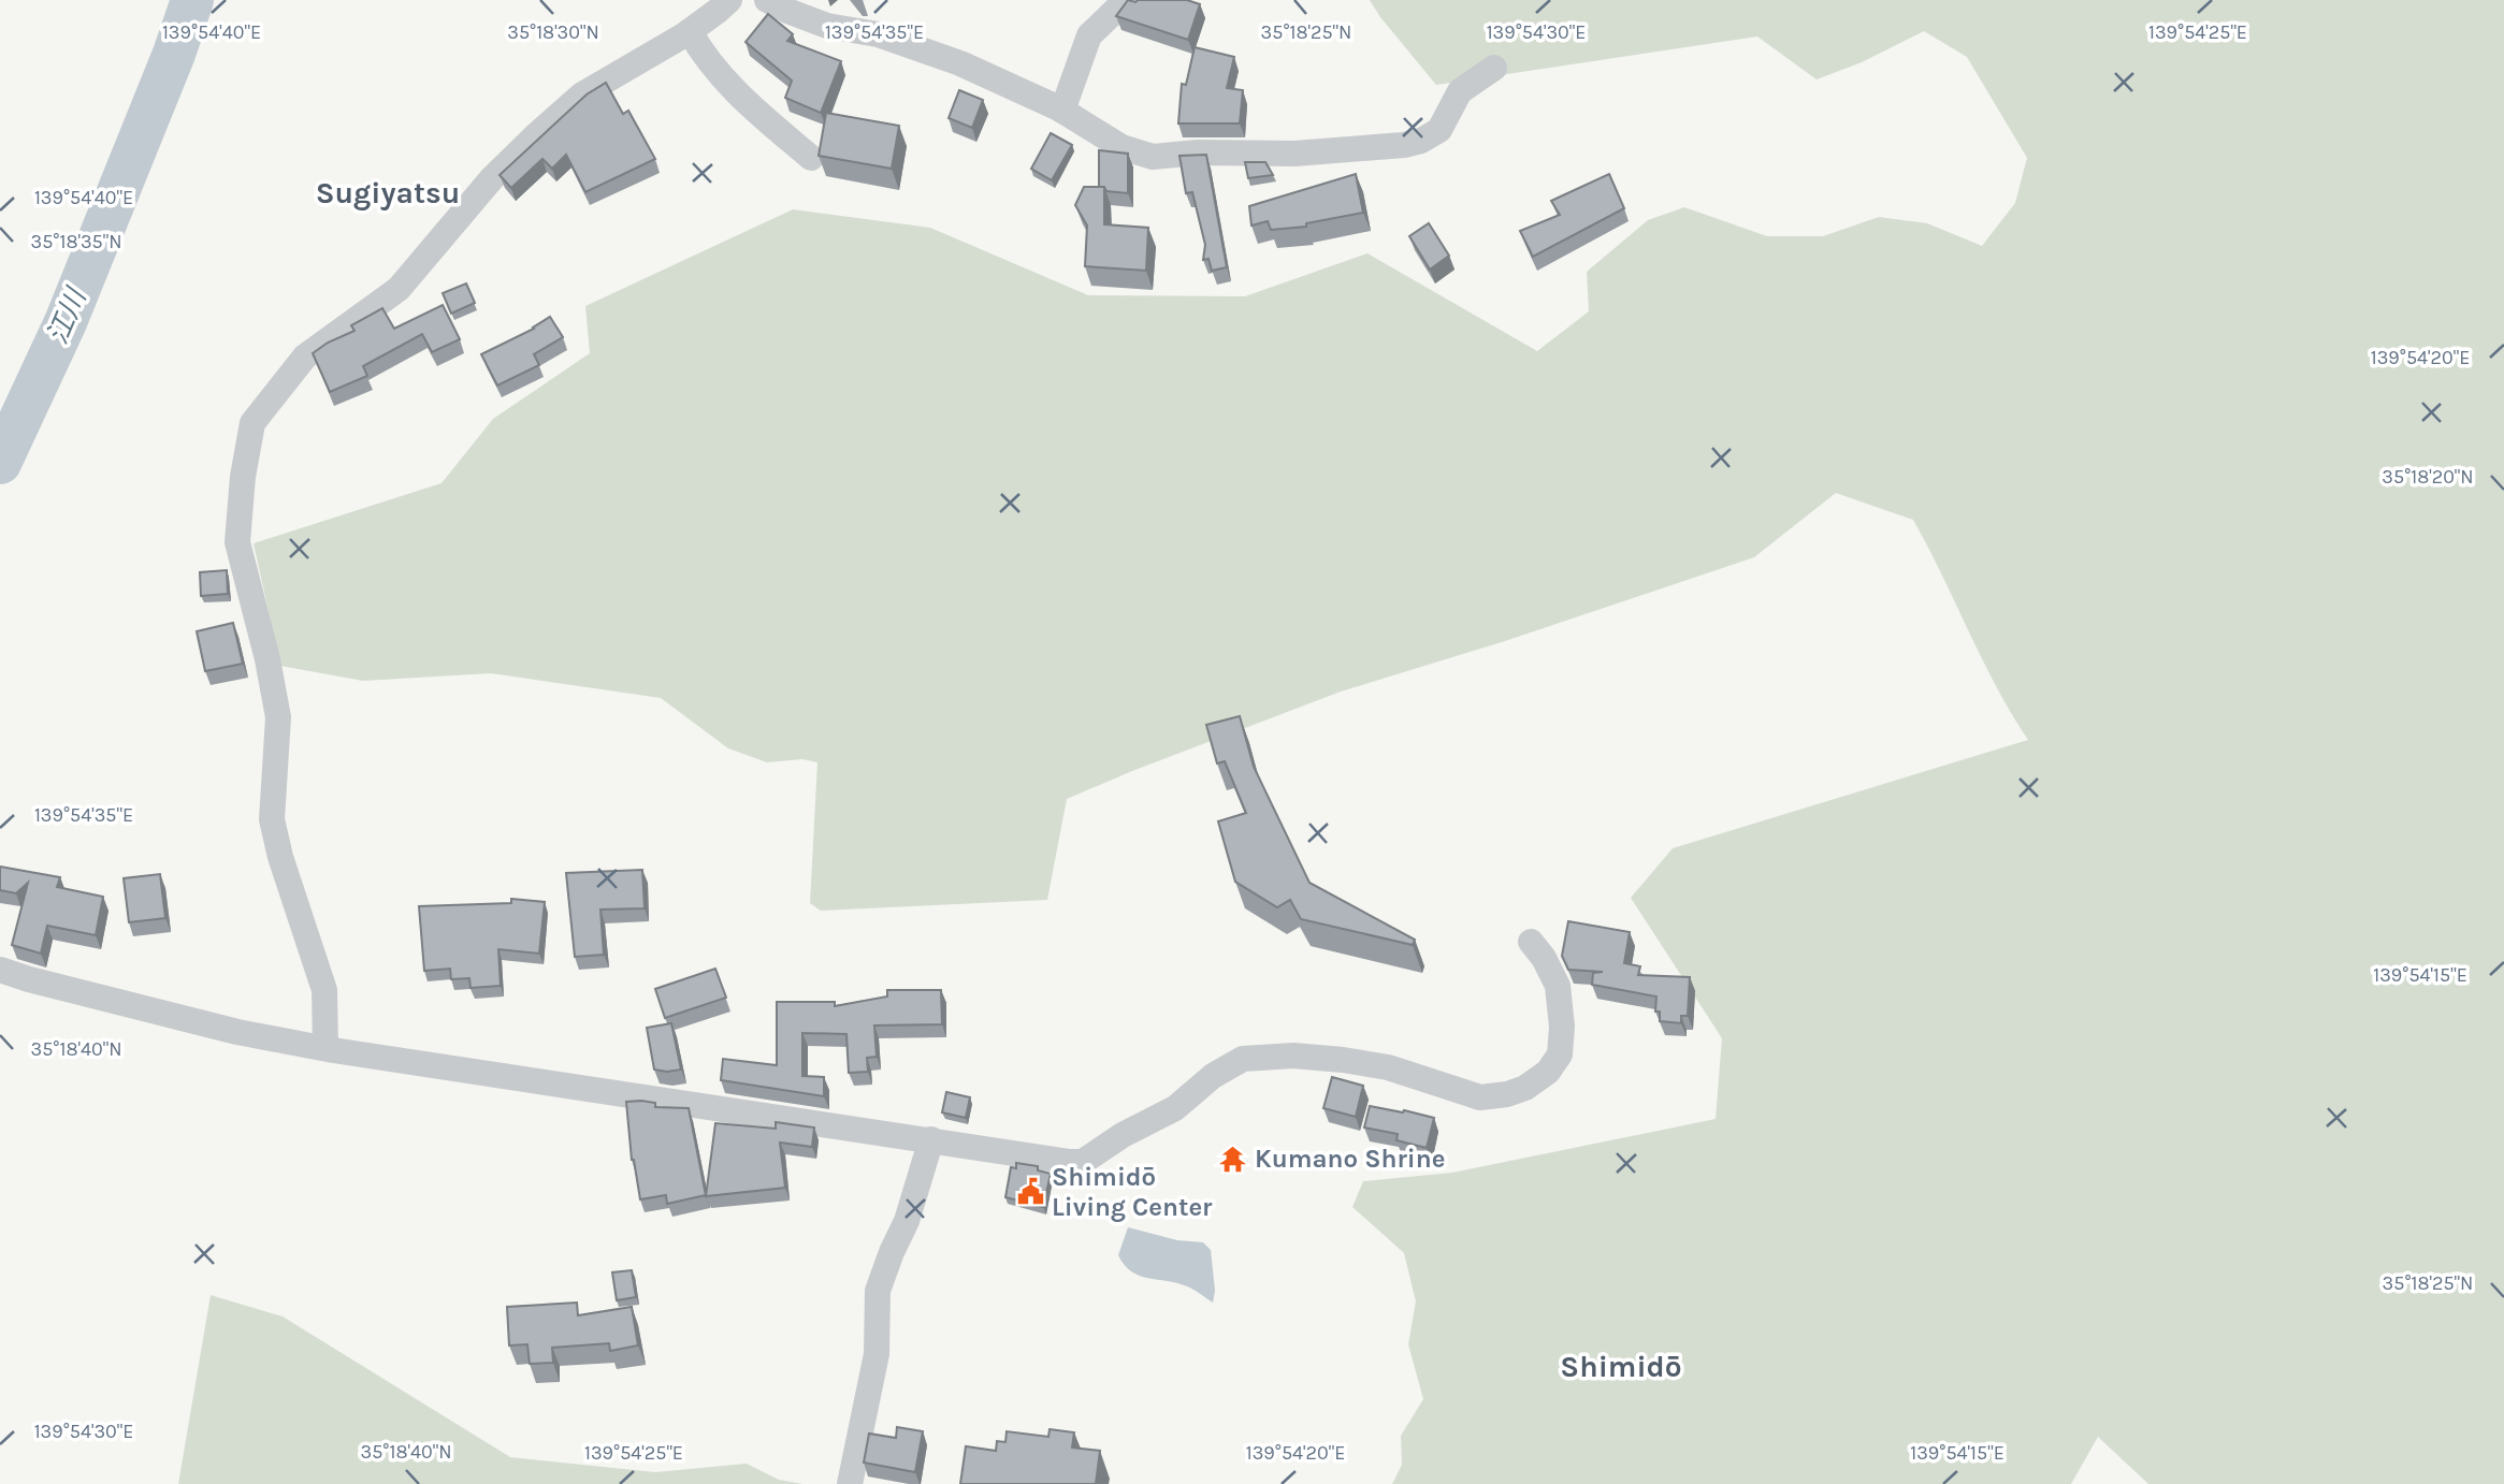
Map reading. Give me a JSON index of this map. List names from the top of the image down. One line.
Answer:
{"districts":["Sugiyatsu","Shimidō"],"water":["江川"],"places":{"temple":["Kumano Shrine"],"public building":["Shimidō Living Center"]},"coordinates":["139°54'40\"E","139°54'35\"E","139°54'30\"E","139°54'25\"E","35°18'30\"N","35°18'25\"N","35°18'35\"N","139°54'20\"E","35°18'20\"N","139°54'15\"E","35°18'40\"N"]}
